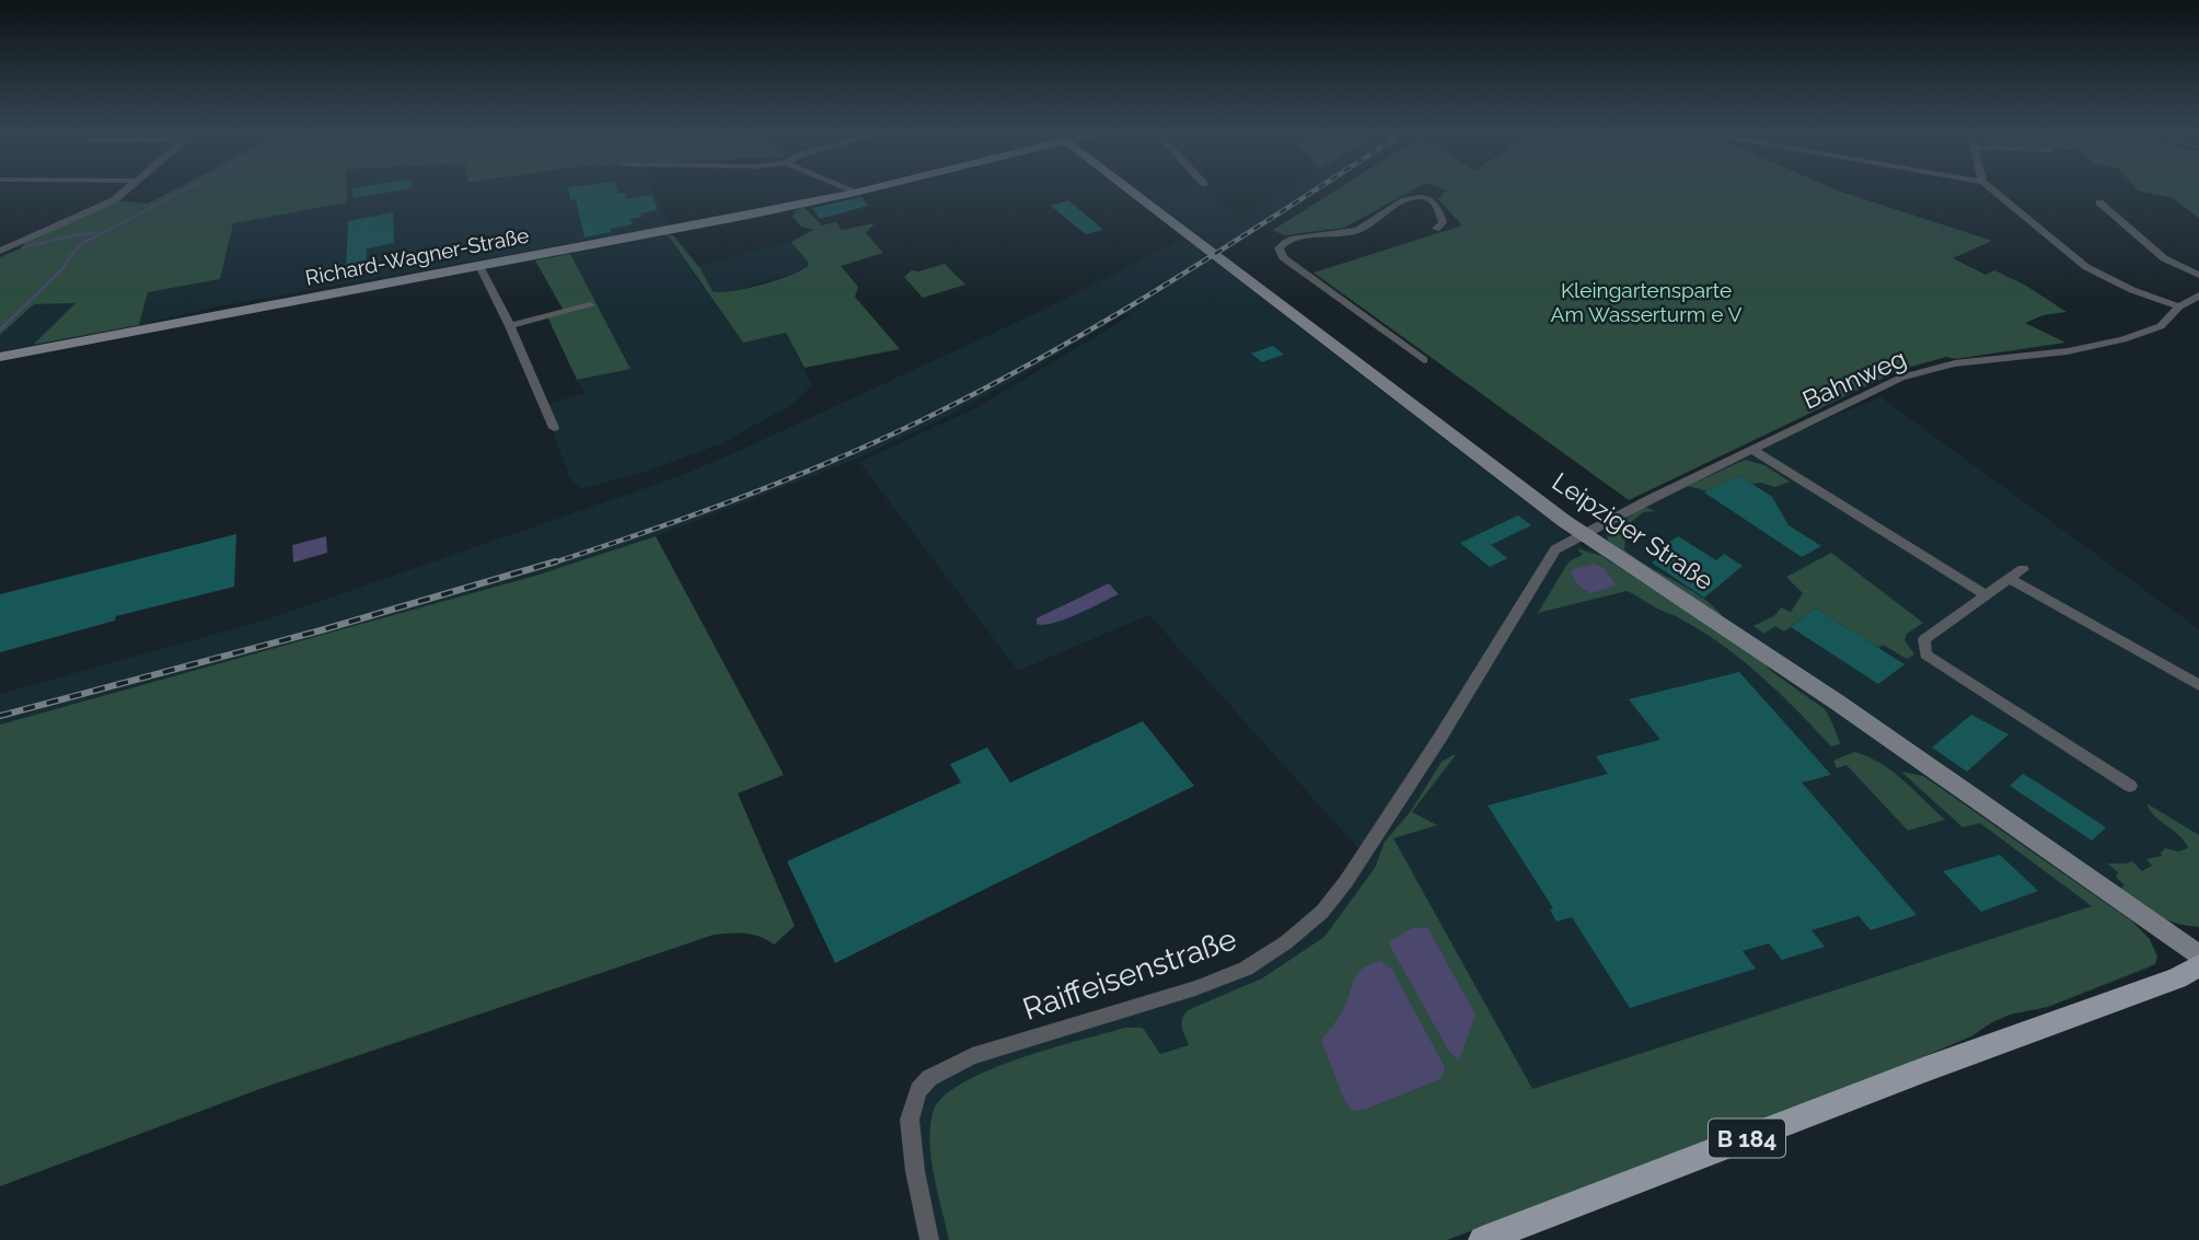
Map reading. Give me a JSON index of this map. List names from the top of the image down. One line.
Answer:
{"streets":{"main road":["B 184"],"street":["Richard-Wagner-Straße","Bahnweg","Leipziger Straße","Raiffeisenstraße"]},"crossings":[["Bahnweg","Leipziger Straße"],["Bahnweg","Raiffeisenstraße"],["Leipziger Straße","Raiffeisenstraße"]],"parks":["Kleingartensparte Am Wasserturm e V"]}
